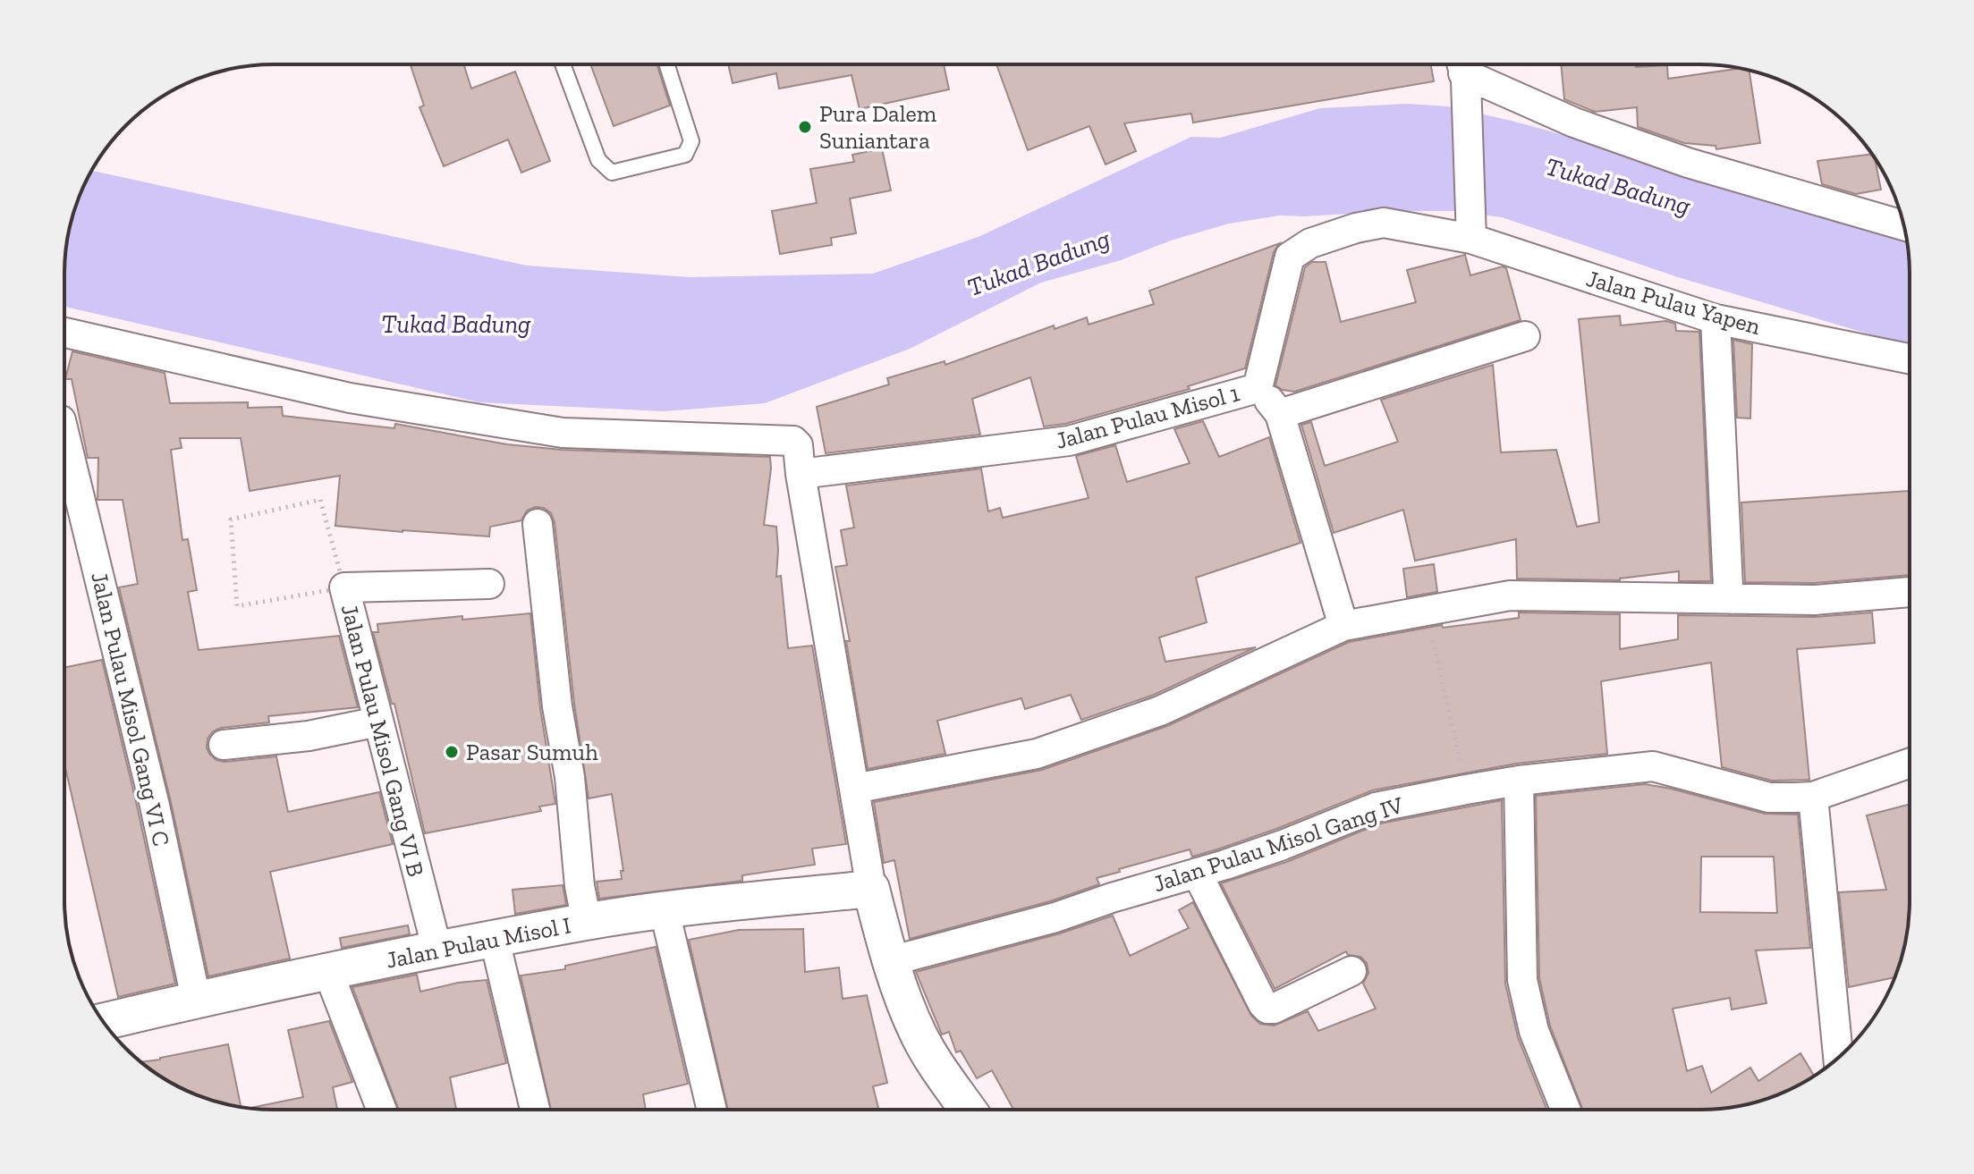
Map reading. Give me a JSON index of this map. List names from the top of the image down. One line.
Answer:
{"streets":{"street":["Jalan Pulau Yapen","Jalan Pulau Misol 1","Jalan Pulau Misol Gang VI C","Jalan Pulau Misol Gang VI B","Jalan Pulau Misol Gang IV","Jalan Pulau Misol I"]},"crossings":[["Jalan Pulau Yapen","Jalan Pulau Misol 1"],["Jalan Pulau Misol Gang VI C","Jalan Pulau Misol I"],["Jalan Pulau Misol Gang VI B","Jalan Pulau Misol I"]],"water":["Tukad Badung"],"places":["Pura Dalem Suniantara","Pasar Sumuh"]}
